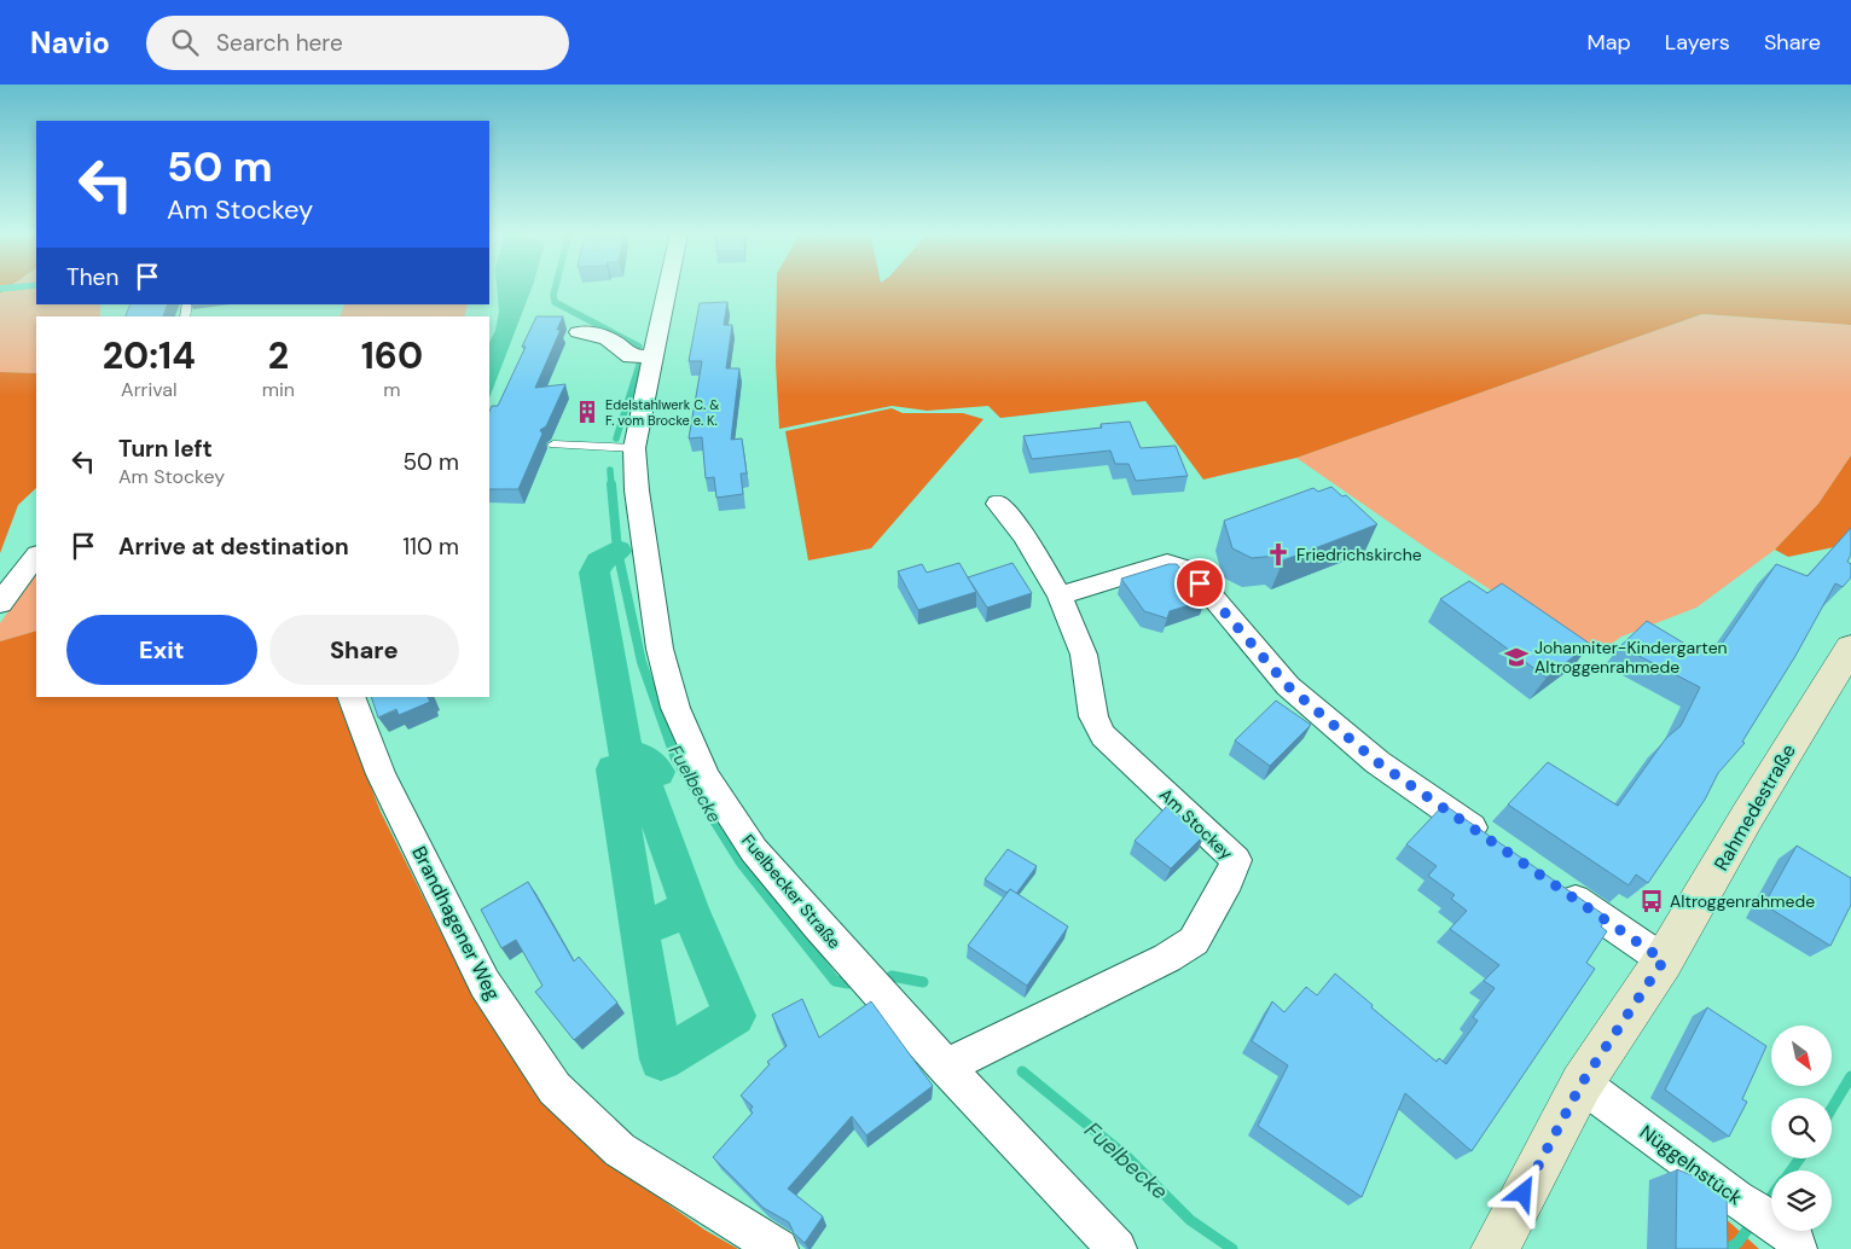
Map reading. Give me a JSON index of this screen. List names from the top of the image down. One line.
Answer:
{"streets":{"main road":["Rahmedestraße"],"street":["Am Stockey","Fuelbecker Straße","Brandhagener Weg","Nüggelnstück"]},"crossings":[["Rahmedestraße","Nüggelnstück"],["Am Stockey","Fuelbecker Straße"]],"water":["Fuelbecke"],"places":{"building":["Edelstahlwerk C. & F. vom Brocke e. K."],"church":["Friedrichskirche"],"school or university":["Johanniter-Kindergarten Altroggenrahmede"],"bus stop":["Altroggenrahmede"]},"north":"bottom right","page":{"header":"Navio","search":"Search here","nav":["Map","Layers","Share"],"turn":["50 m","Am Stockey"],"then":"Then","eta":["20:14","Arrival","2","min","160","m"],"list":[{"name":"Turn left","note":"Am Stockey","value":"50 m"},{"name":"Arrive at destination","value":"110 m"}],"buttons":["Exit","Share"]}}
